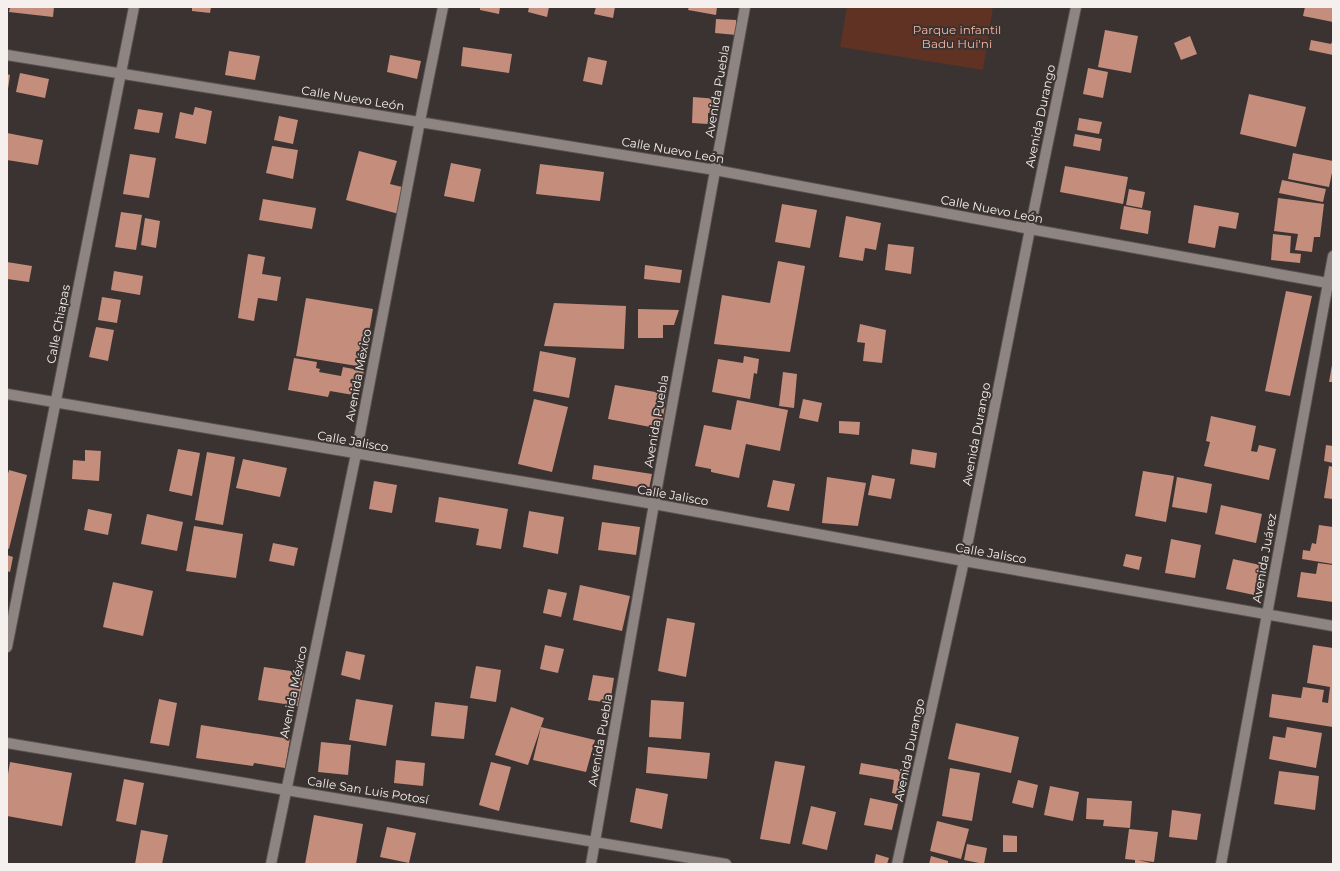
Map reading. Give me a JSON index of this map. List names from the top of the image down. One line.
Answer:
{"streets":{"street":["Avenida Puebla","Calle Nuevo León","Avenida Durango","Calle Chiapas","Avenida México","Calle Jalisco","Avenida Juárez","Calle San Luis Potosí"]},"crossings":[["Avenida Puebla","Calle Nuevo León"],["Avenida Puebla","Calle Jalisco"],["Avenida Puebla","Calle San Luis Potosí"],["Calle Nuevo León","Avenida Durango"],["Calle Nuevo León","Calle Chiapas"],["Calle Nuevo León","Avenida México"],["Calle Nuevo León","Avenida Juárez"],["Avenida Durango","Calle Jalisco"],["Calle Chiapas","Calle Jalisco"],["Avenida México","Calle Jalisco"],["Avenida México","Calle San Luis Potosí"],["Calle Jalisco","Avenida Juárez"]],"parks":["Parque infantil Badu Hui'ni"]}
